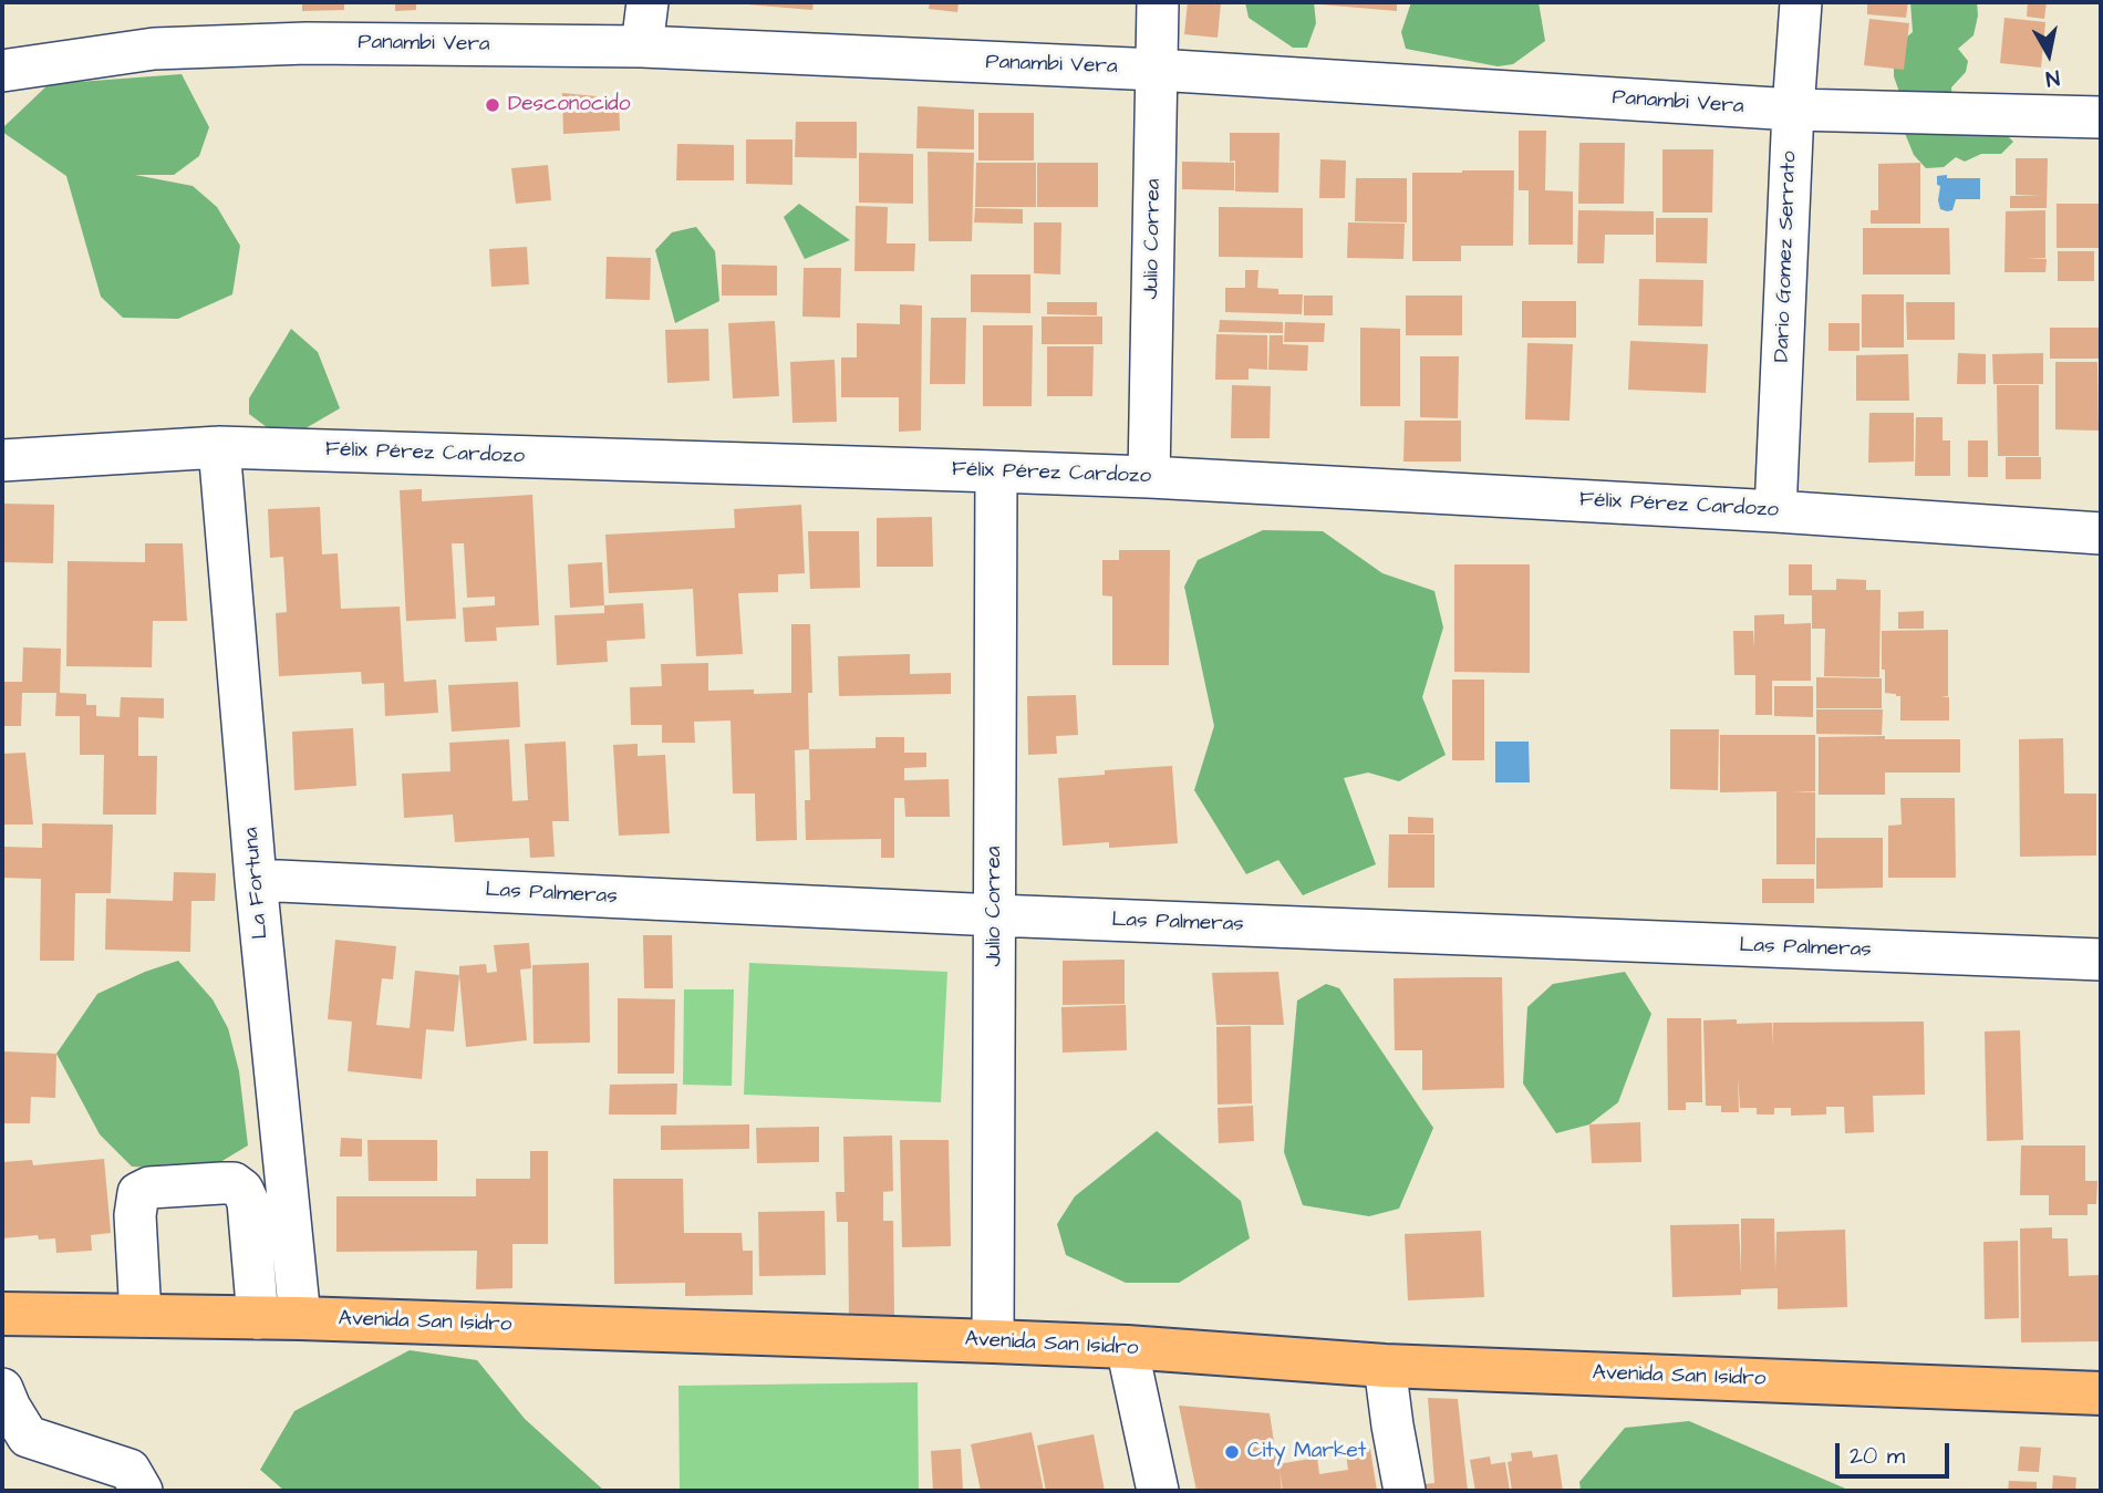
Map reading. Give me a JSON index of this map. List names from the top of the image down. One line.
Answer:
{"streets":{"main road":["Avenida San Isidro"],"street":["Panambi Vera","Julio Correa","Dario Gomez Serrato","Félix Pérez Cardozo","La Fortuna","Las Palmeras"]},"crossings":[["Panambi Vera","Julio Correa"],["Panambi Vera","Dario Gomez Serrato"],["Julio Correa","Félix Pérez Cardozo"],["Julio Correa","Las Palmeras"],["Julio Correa","Avenida San Isidro"],["Dario Gomez Serrato","Félix Pérez Cardozo"],["Félix Pérez Cardozo","La Fortuna"],["La Fortuna","Las Palmeras"],["La Fortuna","Avenida San Isidro"]],"places":["Desconocido","City Market"],"scale_bar":"20 m","north":"bottom"}
